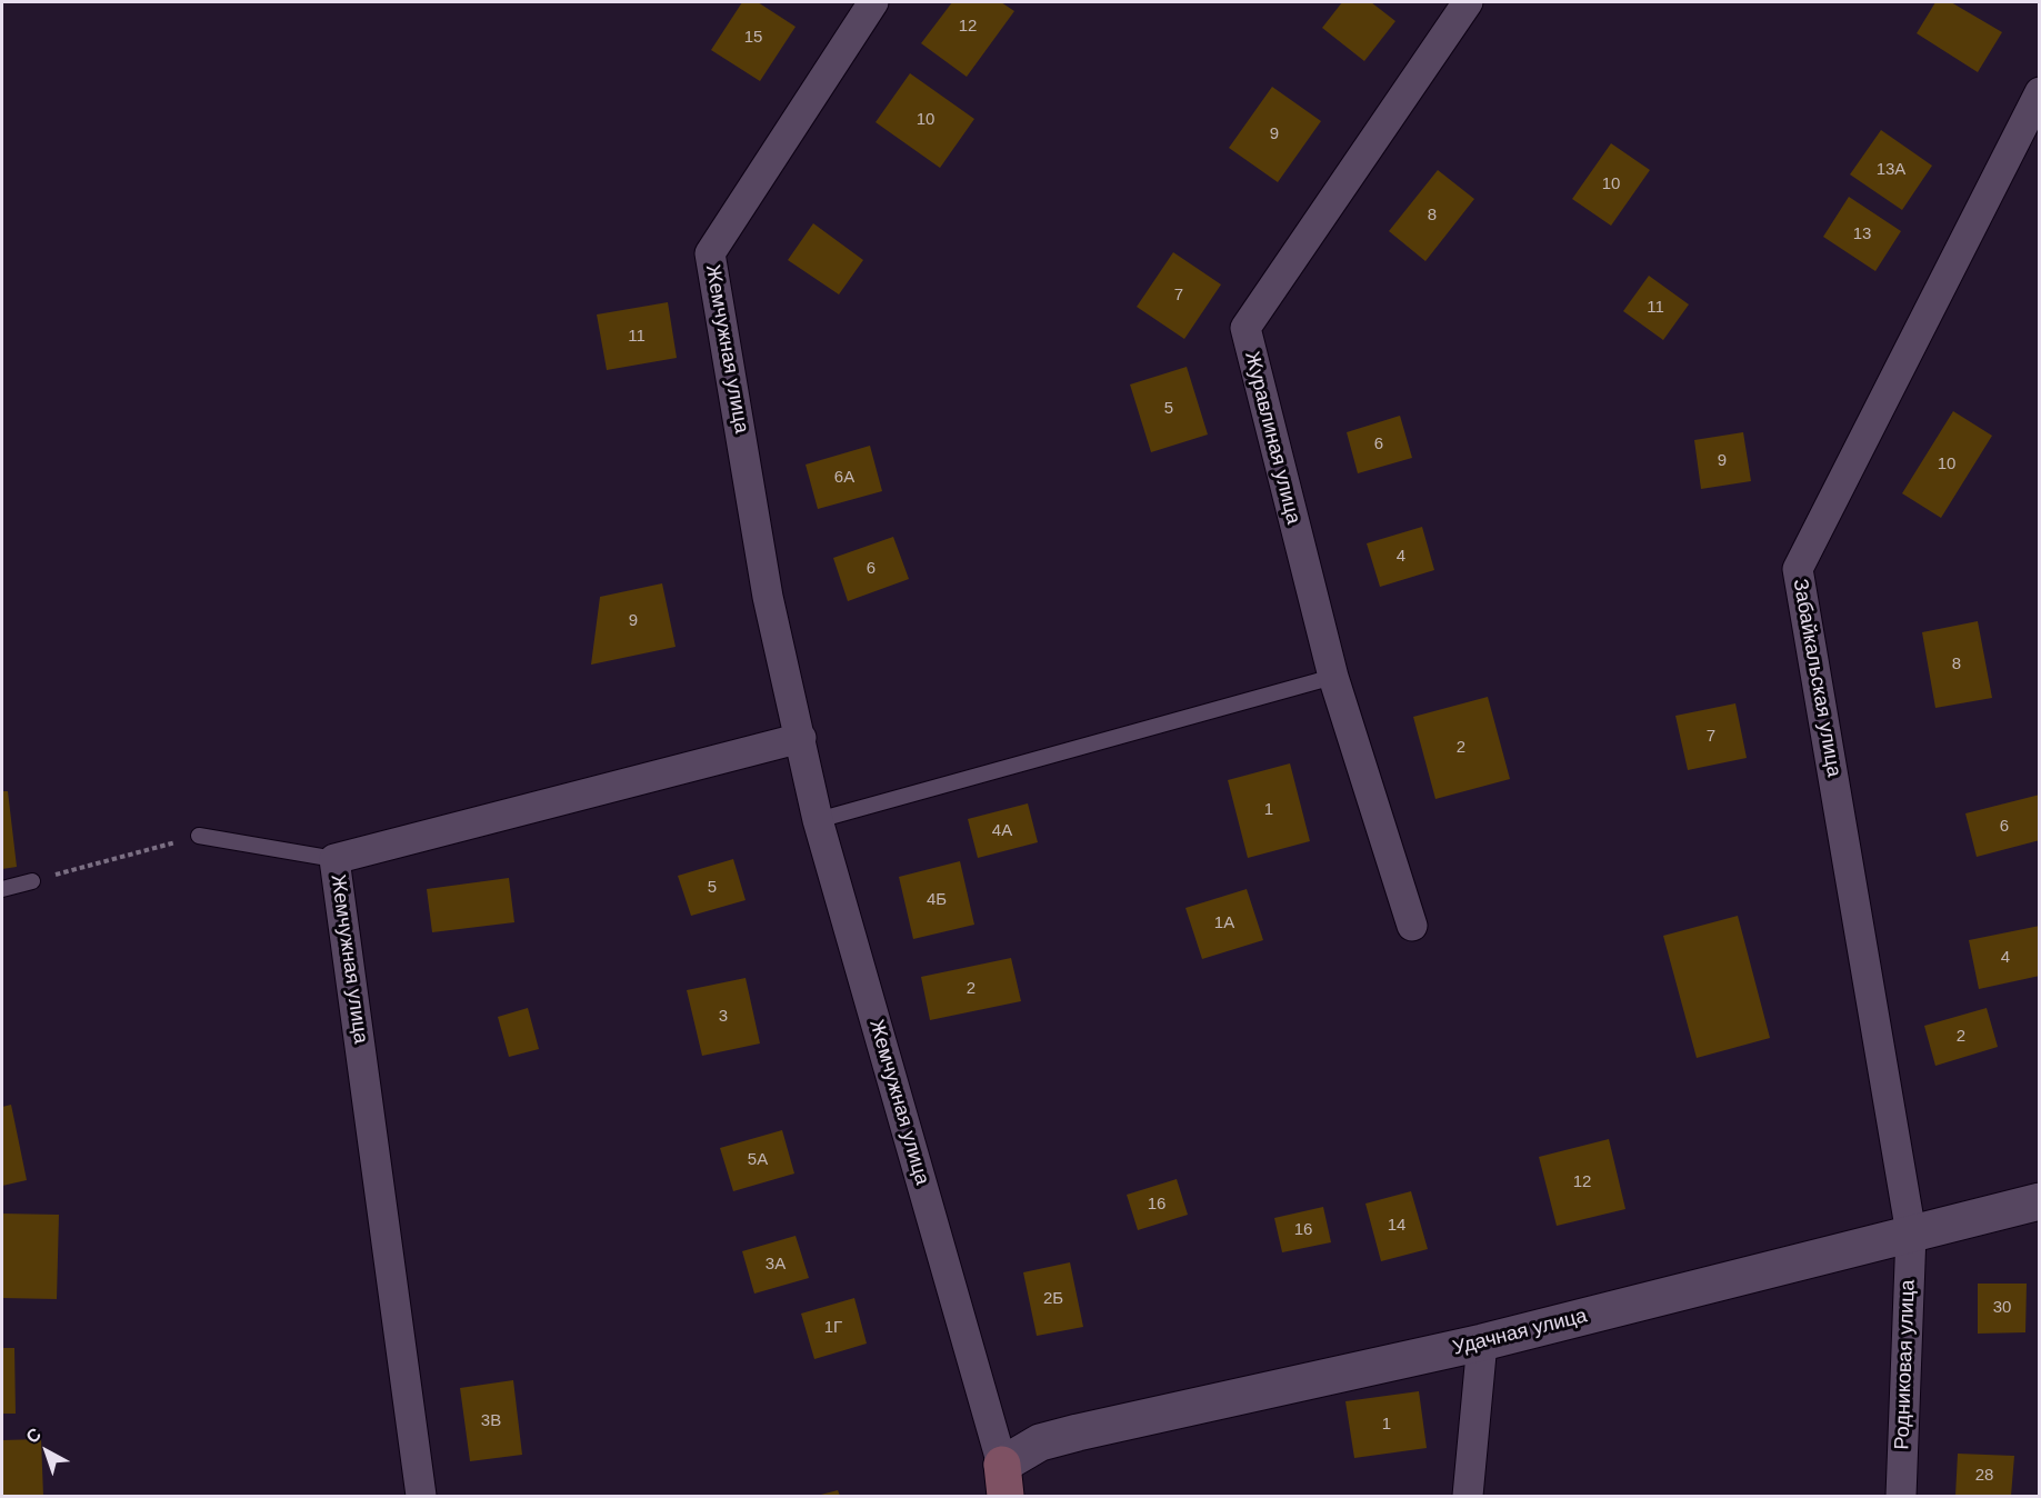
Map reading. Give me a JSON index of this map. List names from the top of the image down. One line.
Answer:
{"streets":{"street":["Жемчужная улица","Журавлиная улица","Забайкальская улица","Удачная улица","Родниковая улица"]},"crossings":[["Жемчужная улица","Удачная улица"],["Забайкальская улица","Удачная улица"],["Забайкальская улица","Родниковая улица"],["Удачная улица","Родниковая улица"]],"house_numbers":["12","15","10","9","13А","10","8","13","7","11","11","5","6","9","10","6А","4","6","9","8","7","2","1","6","4А","5","4Б","1А","4","2","3","2","5А","12","16","14","16","3А","2Б","30","1Г","3В","1","28"],"north":"top left"}
